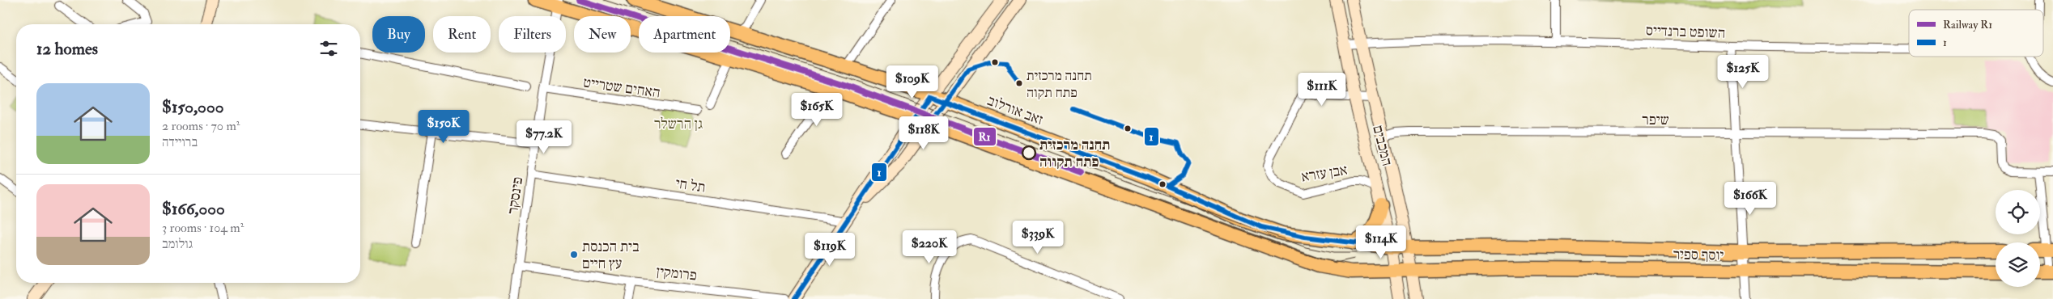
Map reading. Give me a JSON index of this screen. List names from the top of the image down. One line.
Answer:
{"streets":{"main road":["זאב אורלוב","יוסף ספיר"],"street":["השופט ברנדייס","האחים שטרייט","שיפר","המכבים","אבן עזרא","תל חי","פינסקר","פרומקין"]},"crossings":[["השופט ברנדייס","המכבים"],["האחים שטרייט","פינסקר"],["זאב אורלוב","המכבים"],["זאב אורלוב","יוסף ספיר"],["שיפר","המכבים"],["המכבים","אבן עזרא"],["המכבים","יוסף ספיר"],["תל חי","פינסקר"],["פינסקר","פרומקין"]],"parks":["גן הרשלר"],"places":["תחנה מרכזית פתח תקוה","תחנה מרכזית פתח תקווה","בית הכנסת עץ חיים"],"lines":["rail line R1","transit line 1"],"legend":["Railway R1","1"],"page":{"chip":["Buy","Rent","Filters","New","Apartment"],"heading":"12 homes","price":["$125K","$109K","$111K","$165K","$150K","$118K","$77.2K","$166K","$339K","$114K","$220K","$119K"],"list":[{"name":"$150,000","note":"2 rooms · 70 m² · ברויידה"},{"name":"$166,000","note":"3 rooms · 104 m² · גולומב"}]}}
